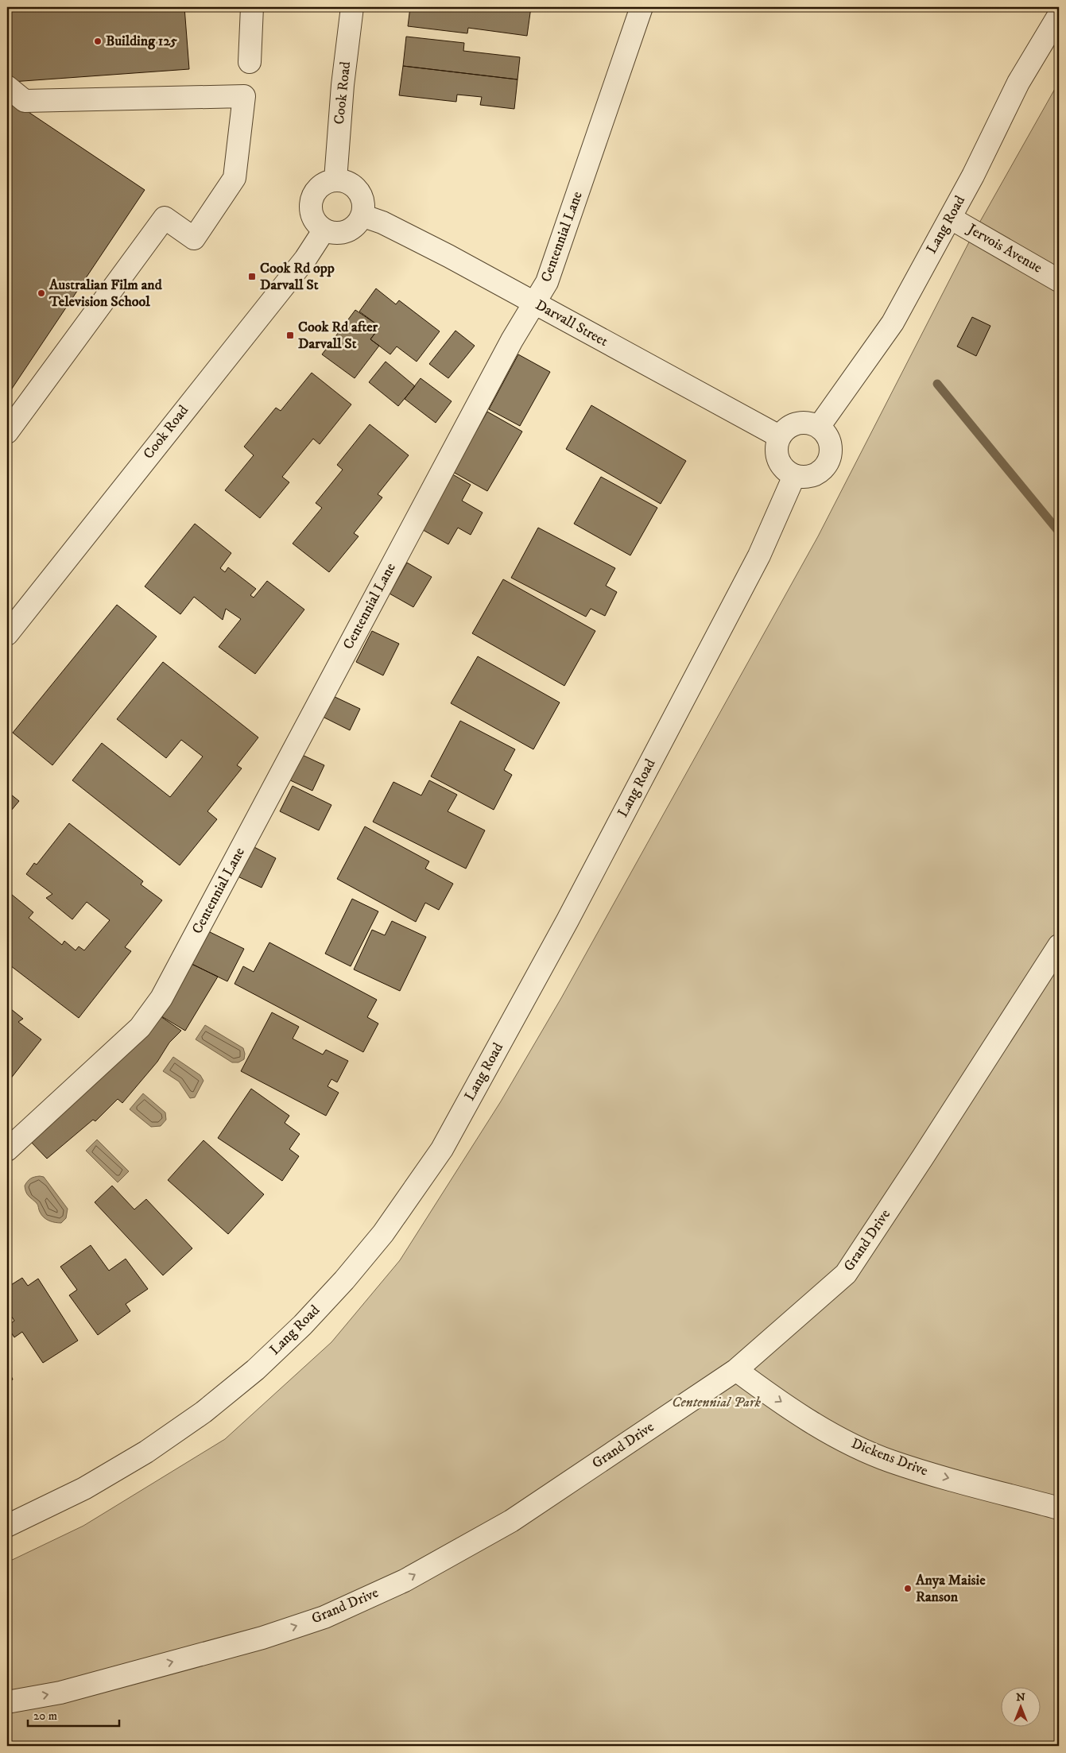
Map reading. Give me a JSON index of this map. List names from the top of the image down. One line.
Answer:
{"streets":{"street":["Cook Road","Lang Road","Centennial Lane","Jervois Avenue","Darvall Street","Grand Drive","Dickens Drive"]},"crossings":[["Cook Road","Darvall Street"],["Lang Road","Jervois Avenue"],["Lang Road","Darvall Street"],["Centennial Lane","Darvall Street"],["Grand Drive","Dickens Drive"]],"one_way":["Grand Drive","Dickens Drive"],"parks":["Centennial Park"],"places":{"other":["Building 125","Australian Film and Television School","Anya Maisie Ranson"],"transit":["Cook Rd opp Darvall St","Cook Rd after Darvall St"]},"scale_bar":"20 m","north":"top"}
